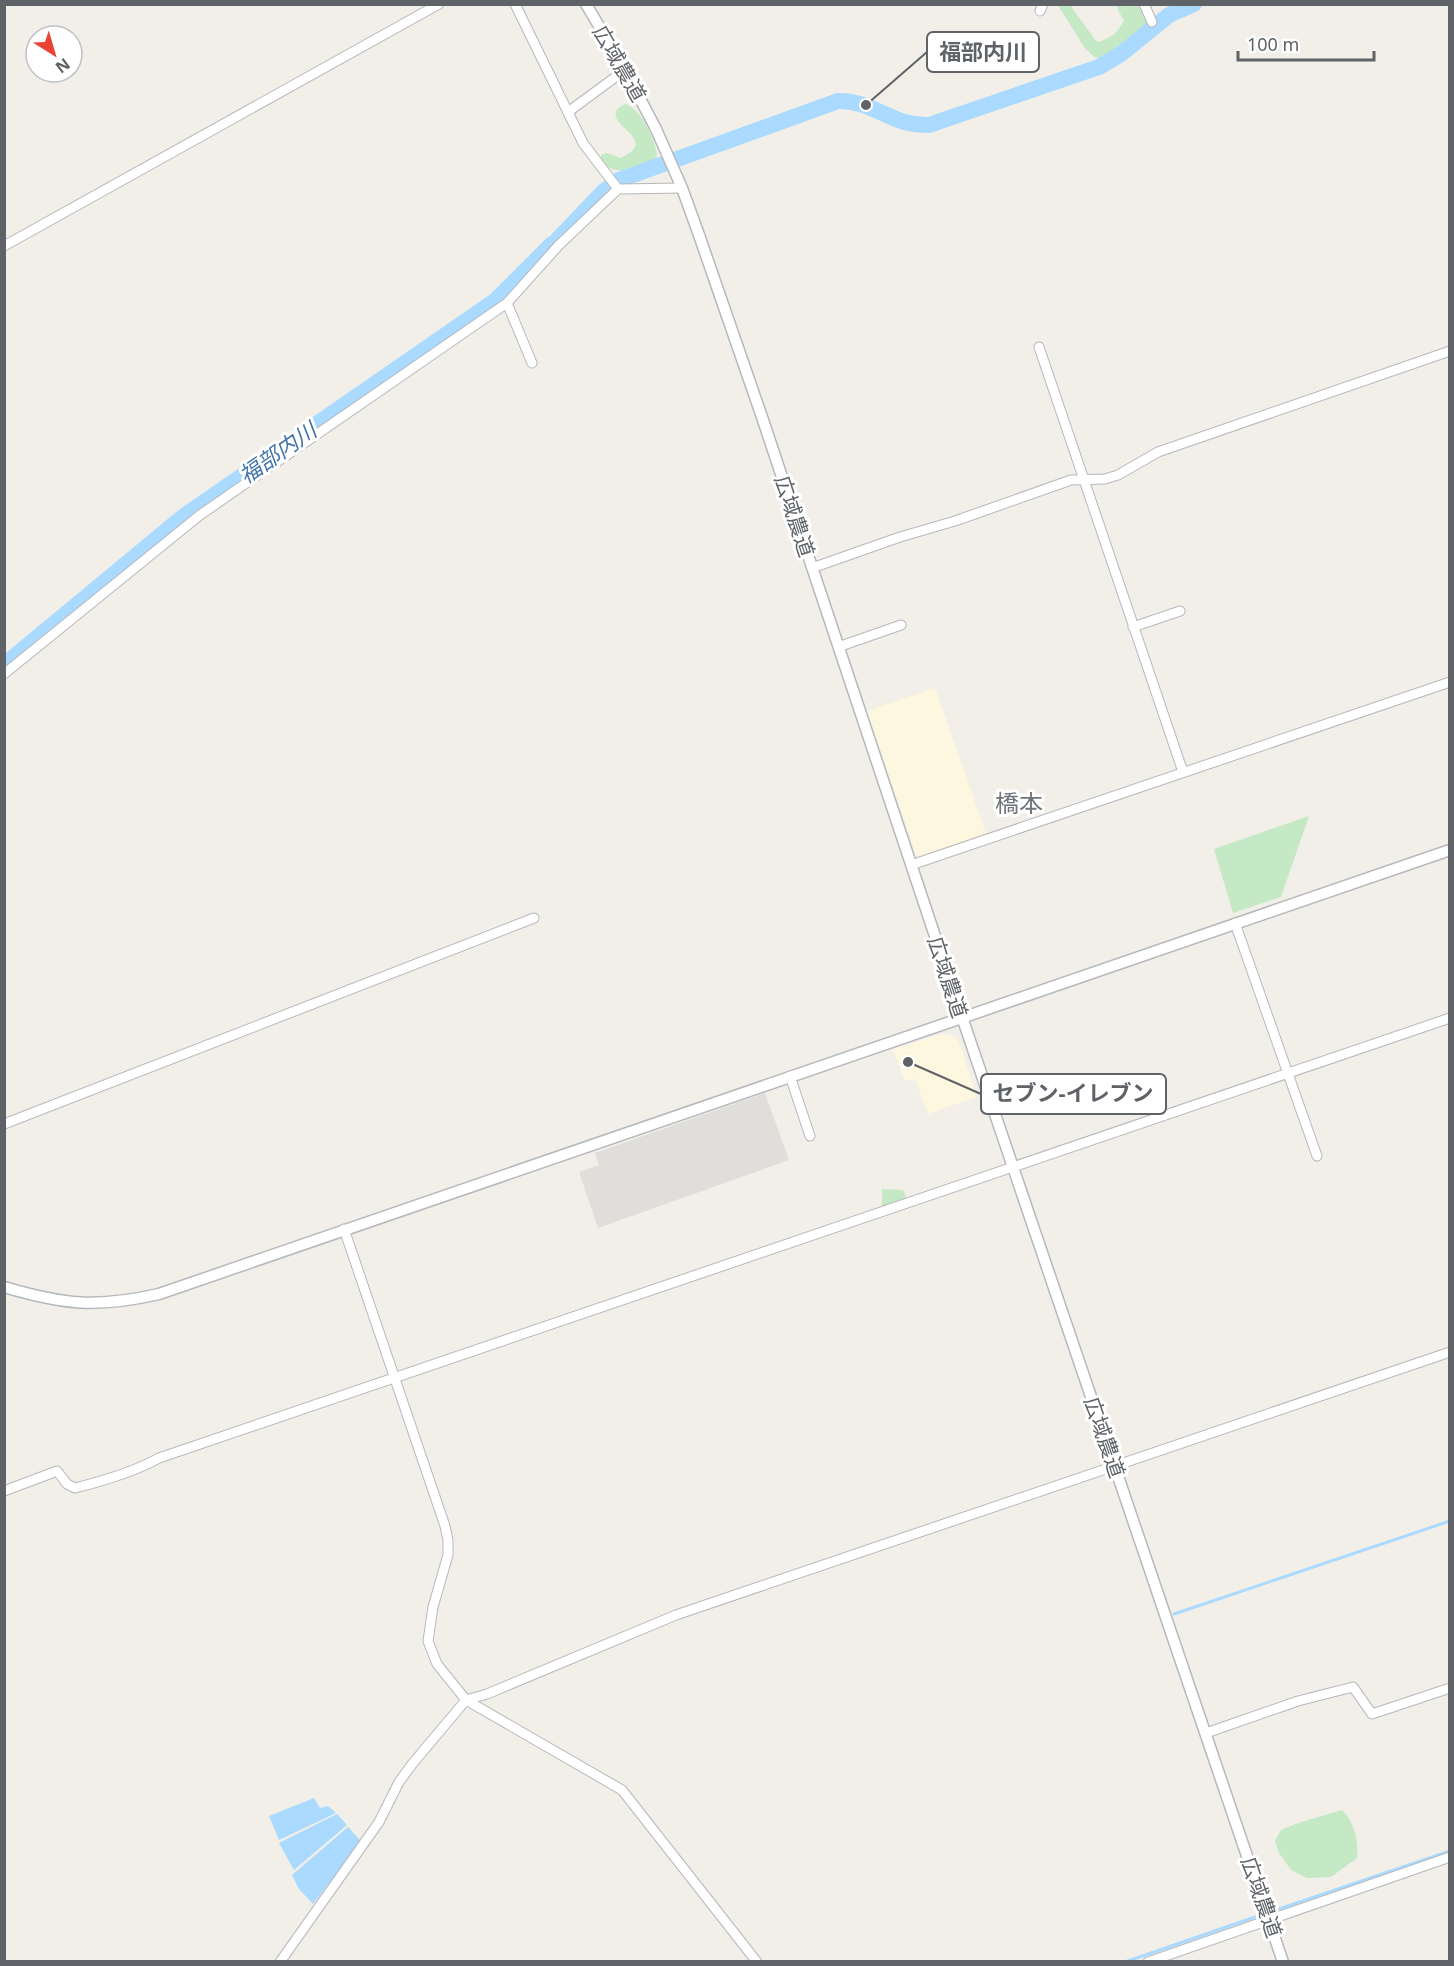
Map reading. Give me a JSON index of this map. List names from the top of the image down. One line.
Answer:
{"streets":{"street":["広域農道"]},"districts":["橋本"],"water":["福部内川"],"places":["福部内川","セブン-イレブン"],"scale_bar":"100 m","north":"bottom right"}
